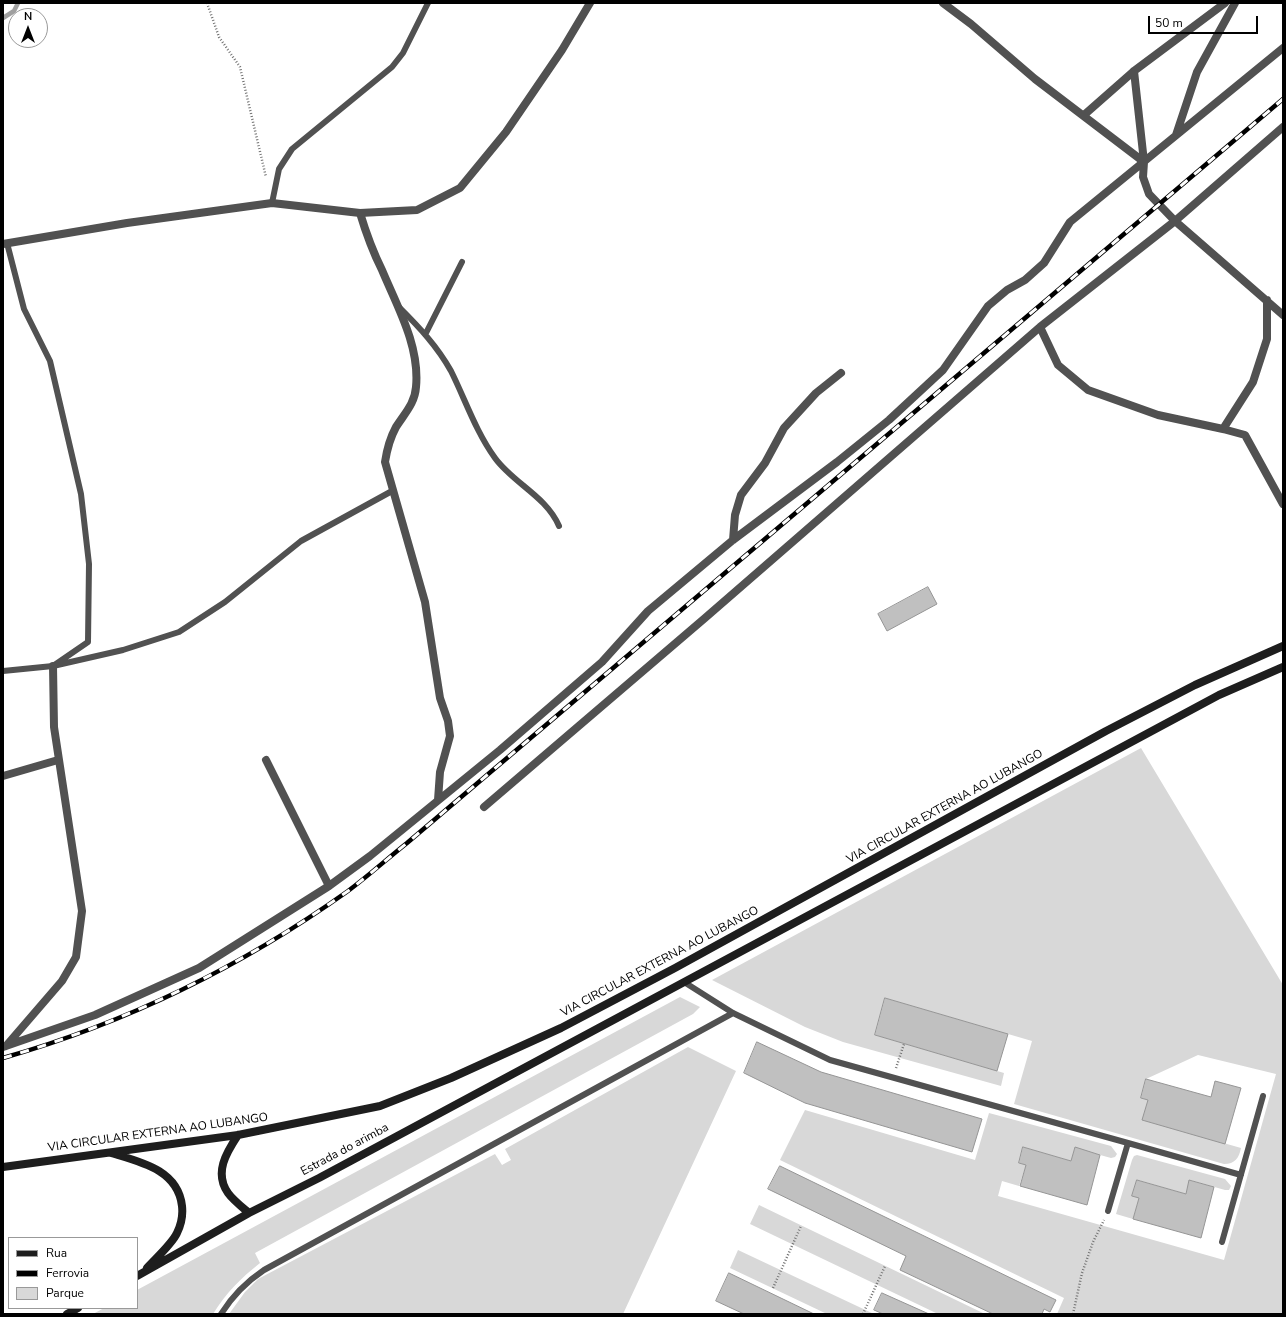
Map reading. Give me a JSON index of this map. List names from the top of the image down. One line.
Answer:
{"streets":{"main road":["VIA CIRCULAR EXTERNA AO LUBANGO","Estrada do arimba"]},"legend":["Rua","Ferrovia","Parque"],"scale_bar":"50 m","north":"top"}
